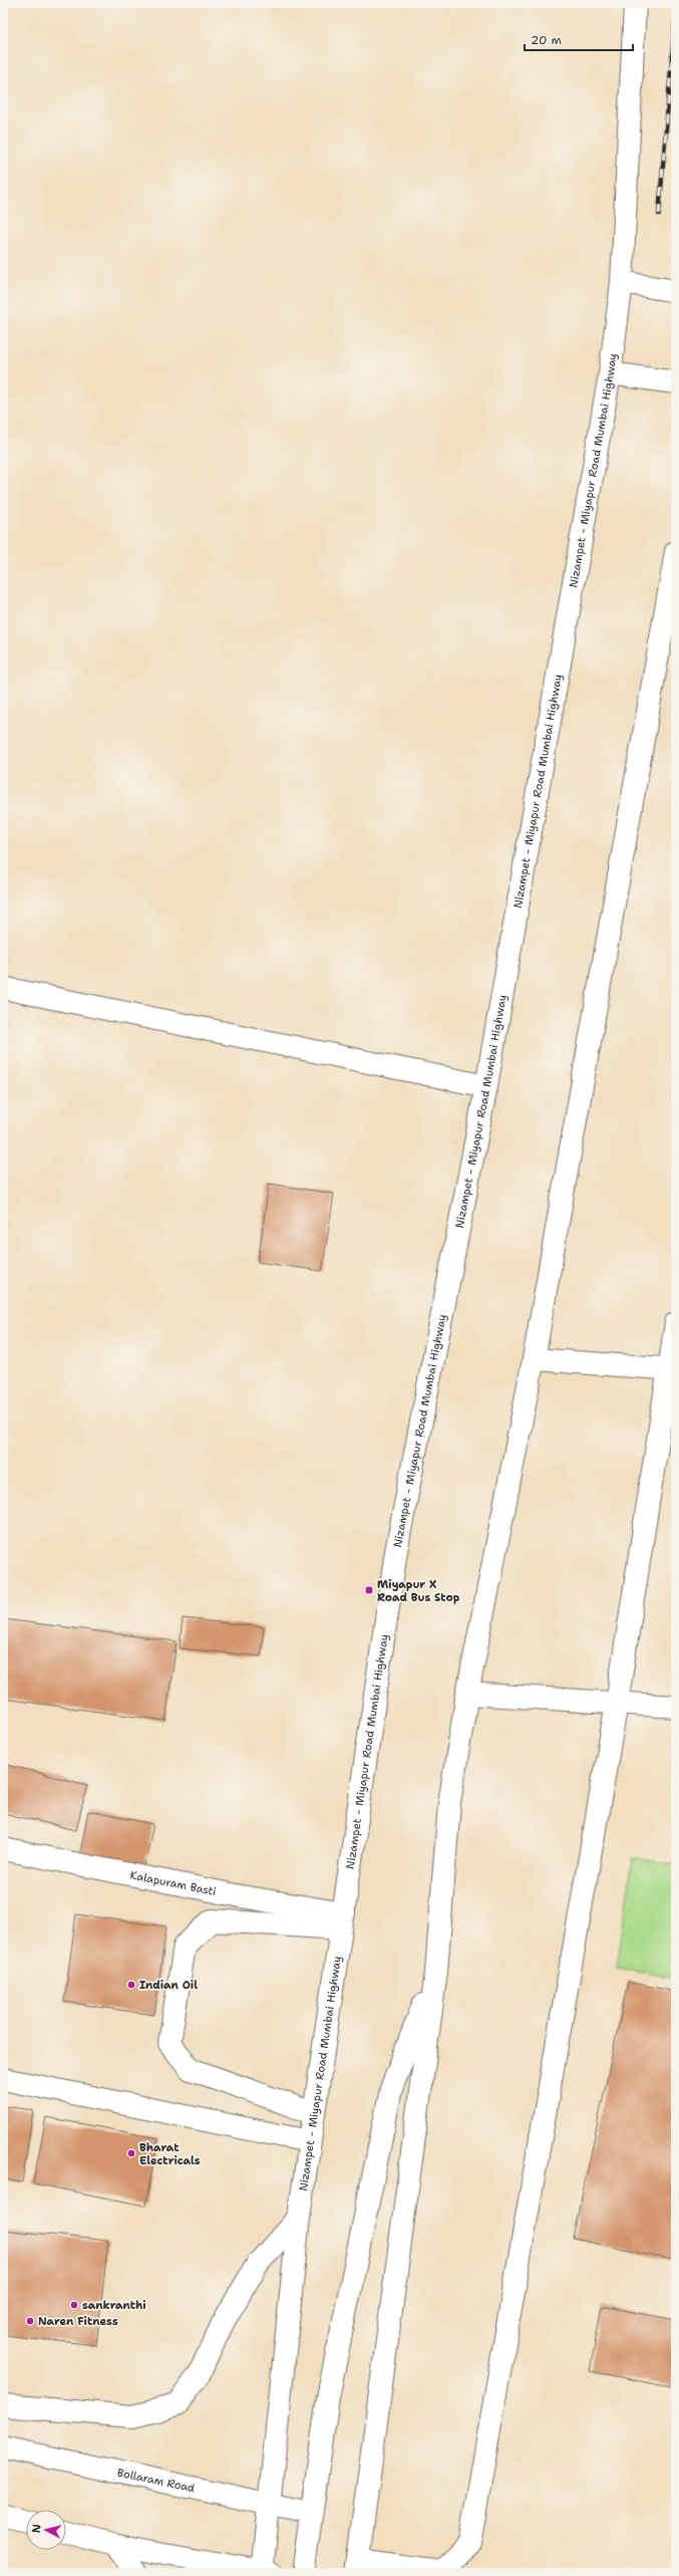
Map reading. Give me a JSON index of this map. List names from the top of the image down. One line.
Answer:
{"streets":{"main road":["Nizampet - Miyapur Road Mumbai Highway","Kalapuram Basti","Bollaram Road"]},"crossings":[["Nizampet - Miyapur Road Mumbai Highway","Kalapuram Basti"],["Nizampet - Miyapur Road Mumbai Highway","Bollaram Road"]],"places":{"transit":["Miyapur X Road Bus Stop"],"other":["Indian Oil","Bharat Electricals","sankranthi","Naren Fitness"]},"scale_bar":"20 m","north":"left"}
